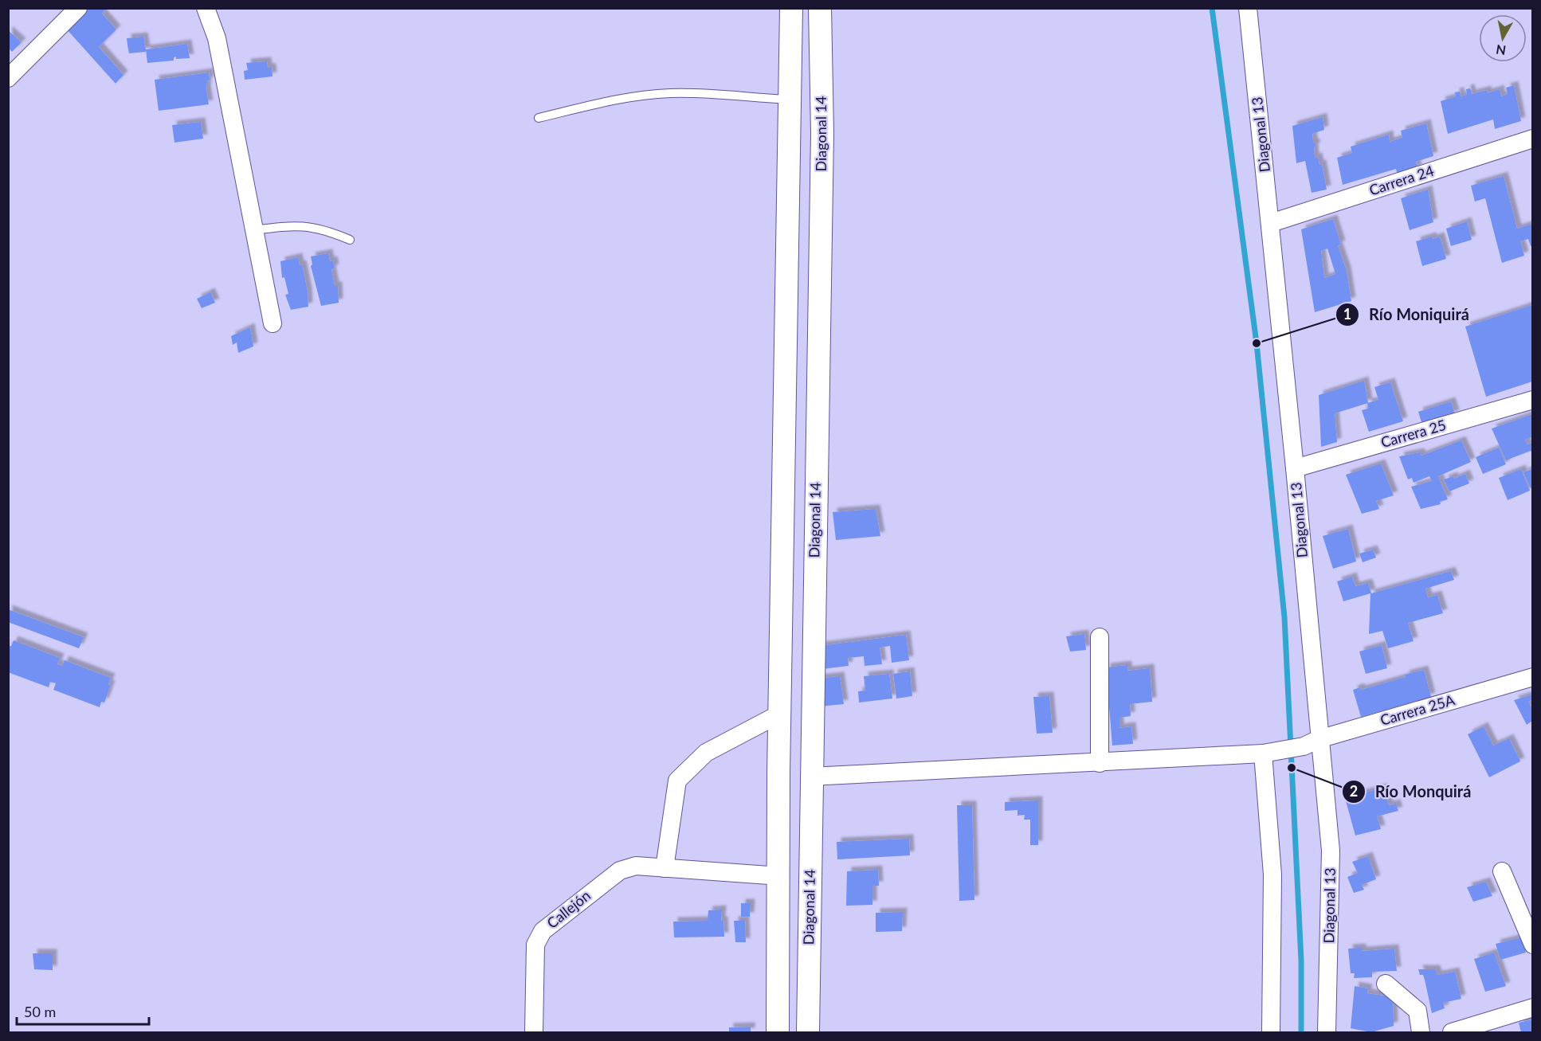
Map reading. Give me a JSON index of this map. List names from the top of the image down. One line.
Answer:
{"streets":{"street":["Diagonal 14","Diagonal 13","Carrera 24","Carrera 25","Carrera 25A","Callejón"]},"crossings":[["Diagonal 14","Carrera 25A"],["Diagonal 13","Carrera 24"],["Diagonal 13","Carrera 25"],["Diagonal 13","Carrera 25A"]],"places":["Río Moniquirá","Río Monquirá"],"scale_bar":"50 m","north":"bottom"}
